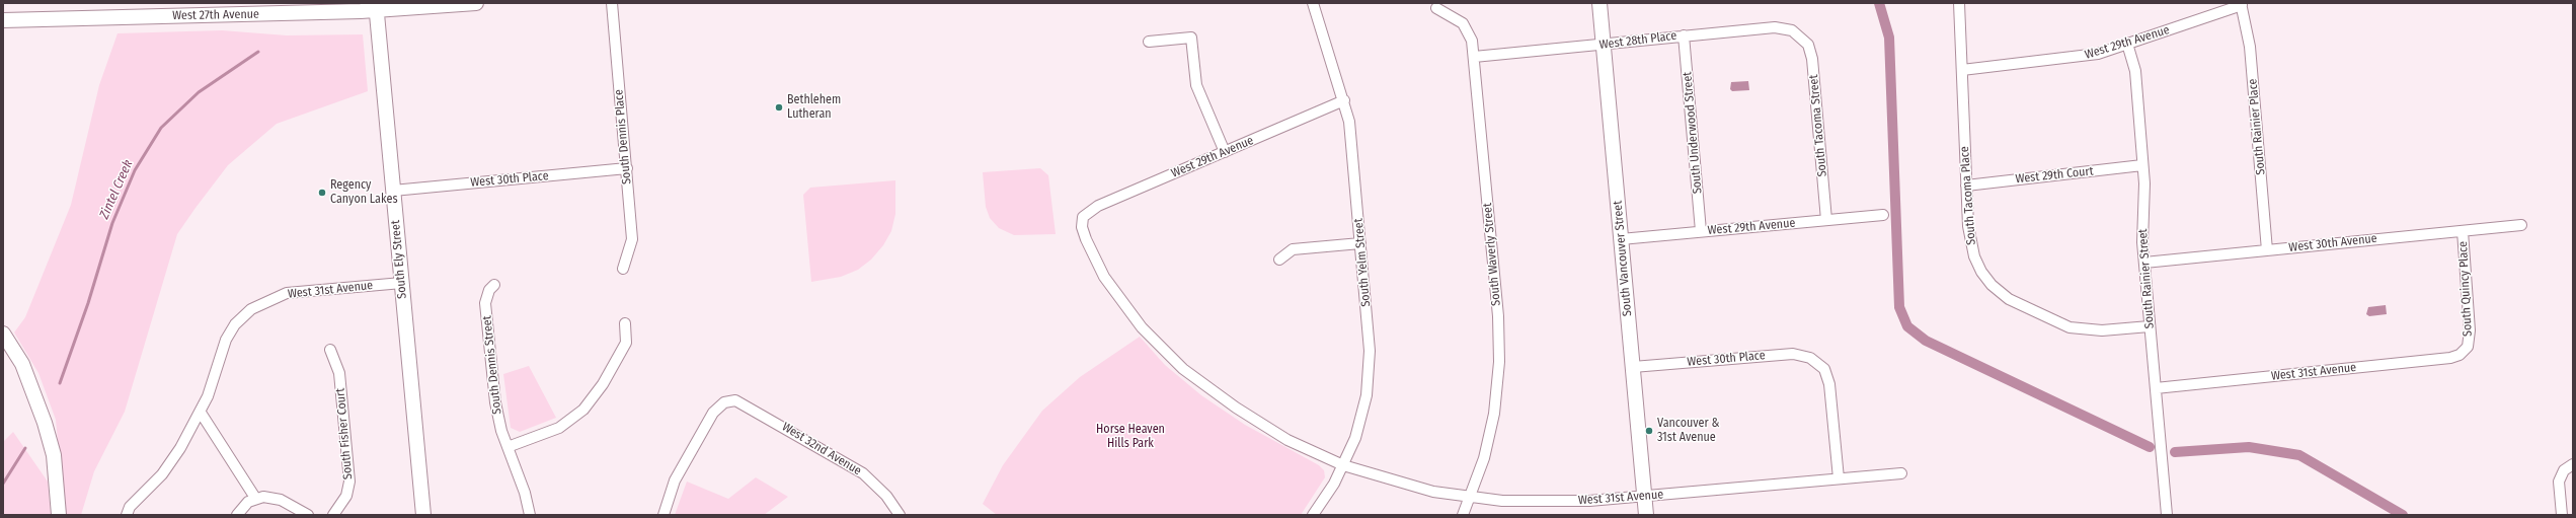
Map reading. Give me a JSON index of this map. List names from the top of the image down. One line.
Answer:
{"streets":{"street":["West 27th Avenue","West 28th Place","West 29th Avenue","South Tacoma Street","South Rainier Place","South Underwood Street","South Dennis Place","West 29th Court","West 30th Place","South Tacoma Place","West 30th Avenue","South Waverly Street","South Vancouver Street","South Ely Street","South Yelm Street","South Rainier Street","South Quincy Place","West 31st Avenue","South Dennis Street","South Fisher Court","West 32nd Avenue"]},"crossings":[["West 27th Avenue","South Ely Street"],["West 28th Place","South Tacoma Street"],["West 28th Place","South Underwood Street"],["West 28th Place","South Waverly Street"],["West 28th Place","South Vancouver Street"],["West 29th Avenue","South Tacoma Street"],["West 29th Avenue","South Rainier Place"],["West 29th Avenue","South Underwood Street"],["West 29th Avenue","South Tacoma Place"],["West 29th Avenue","South Vancouver Street"],["West 29th Avenue","South Yelm Street"],["West 29th Avenue","South Rainier Street"],["West 29th Avenue","West 31st Avenue"],["South Rainier Place","West 30th Avenue"],["South Dennis Place","West 30th Place"],["West 29th Court","South Tacoma Place"],["West 29th Court","South Rainier Street"],["West 30th Place","South Vancouver Street"],["West 30th Place","South Ely Street"],["West 30th Place","West 31st Avenue"],["South Tacoma Place","South Rainier Street"],["West 30th Avenue","South Rainier Street"],["West 30th Avenue","South Quincy Place"],["South Waverly Street","West 31st Avenue"],["South Vancouver Street","West 31st Avenue"],["South Ely Street","West 31st Avenue"],["South Yelm Street","West 31st Avenue"],["South Rainier Street","West 31st Avenue"],["South Quincy Place","West 31st Avenue"]],"water":["Zintel Creek"],"parks":["Horse Heaven Hills Park"],"places":["Bethlehem Lutheran","Regency Canyon Lakes","Vancouver & 31st Avenue"]}
